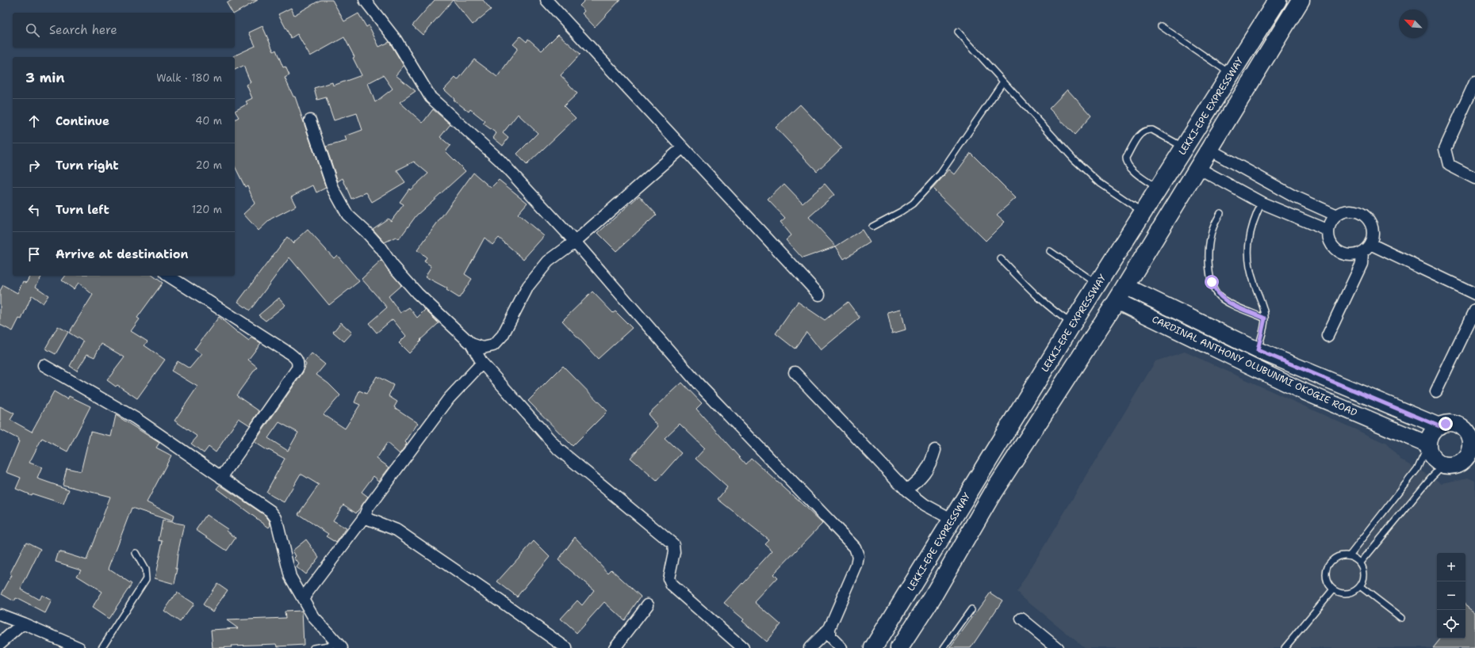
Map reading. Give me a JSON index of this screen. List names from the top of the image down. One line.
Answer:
{"streets":{"highway":["LEKKI-EPE EXPRESSWAY"],"street":["CARDINAL ANTHONY OLUBUNMI OKOGIE ROAD"]},"north":"top left","page":{"search":"Search here","heading":["3 min","Walk · 180 m"],"list":[["Continue","40 m"],["Turn right","20 m"],["Turn left","120 m"],"Arrive at destination"],"map_buttons":["+","−"]}}
